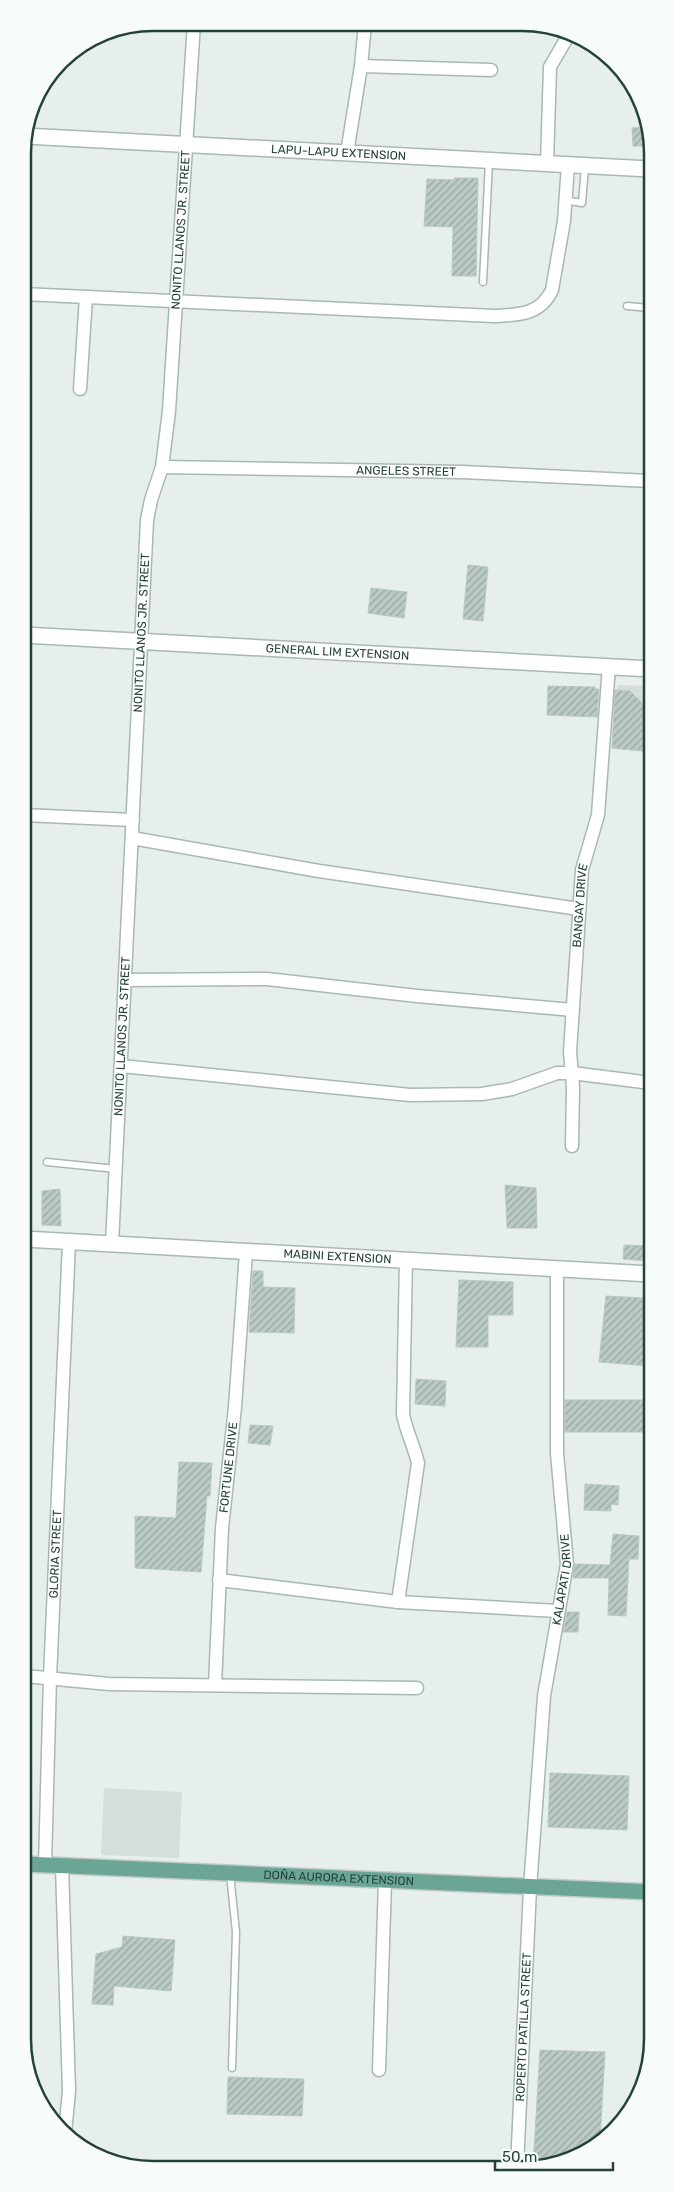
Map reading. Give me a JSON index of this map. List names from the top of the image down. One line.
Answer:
{"streets":{"main road":["DOÑA AURORA EXTENSION"],"street":["LAPU-LAPU EXTENSION","NONITO LLANOS JR. STREET","ANGELES STREET","GENERAL LIM EXTENSION","BANGAY DRIVE","MABINI EXTENSION","FORTUNE DRIVE","GLORIA STREET","KALAPATI DRIVE","ROPERTO PATILLA STREET"]},"crossings":[["LAPU-LAPU EXTENSION","NONITO LLANOS JR. STREET"],["NONITO LLANOS JR. STREET","ANGELES STREET"],["NONITO LLANOS JR. STREET","GENERAL LIM EXTENSION"],["NONITO LLANOS JR. STREET","MABINI EXTENSION"],["GENERAL LIM EXTENSION","BANGAY DRIVE"],["MABINI EXTENSION","FORTUNE DRIVE"],["MABINI EXTENSION","GLORIA STREET"],["MABINI EXTENSION","KALAPATI DRIVE"],["GLORIA STREET","DOÑA AURORA EXTENSION"],["KALAPATI DRIVE","DOÑA AURORA EXTENSION"],["KALAPATI DRIVE","ROPERTO PATILLA STREET"],["DOÑA AURORA EXTENSION","ROPERTO PATILLA STREET"]],"scale_bar":"50 m"}
